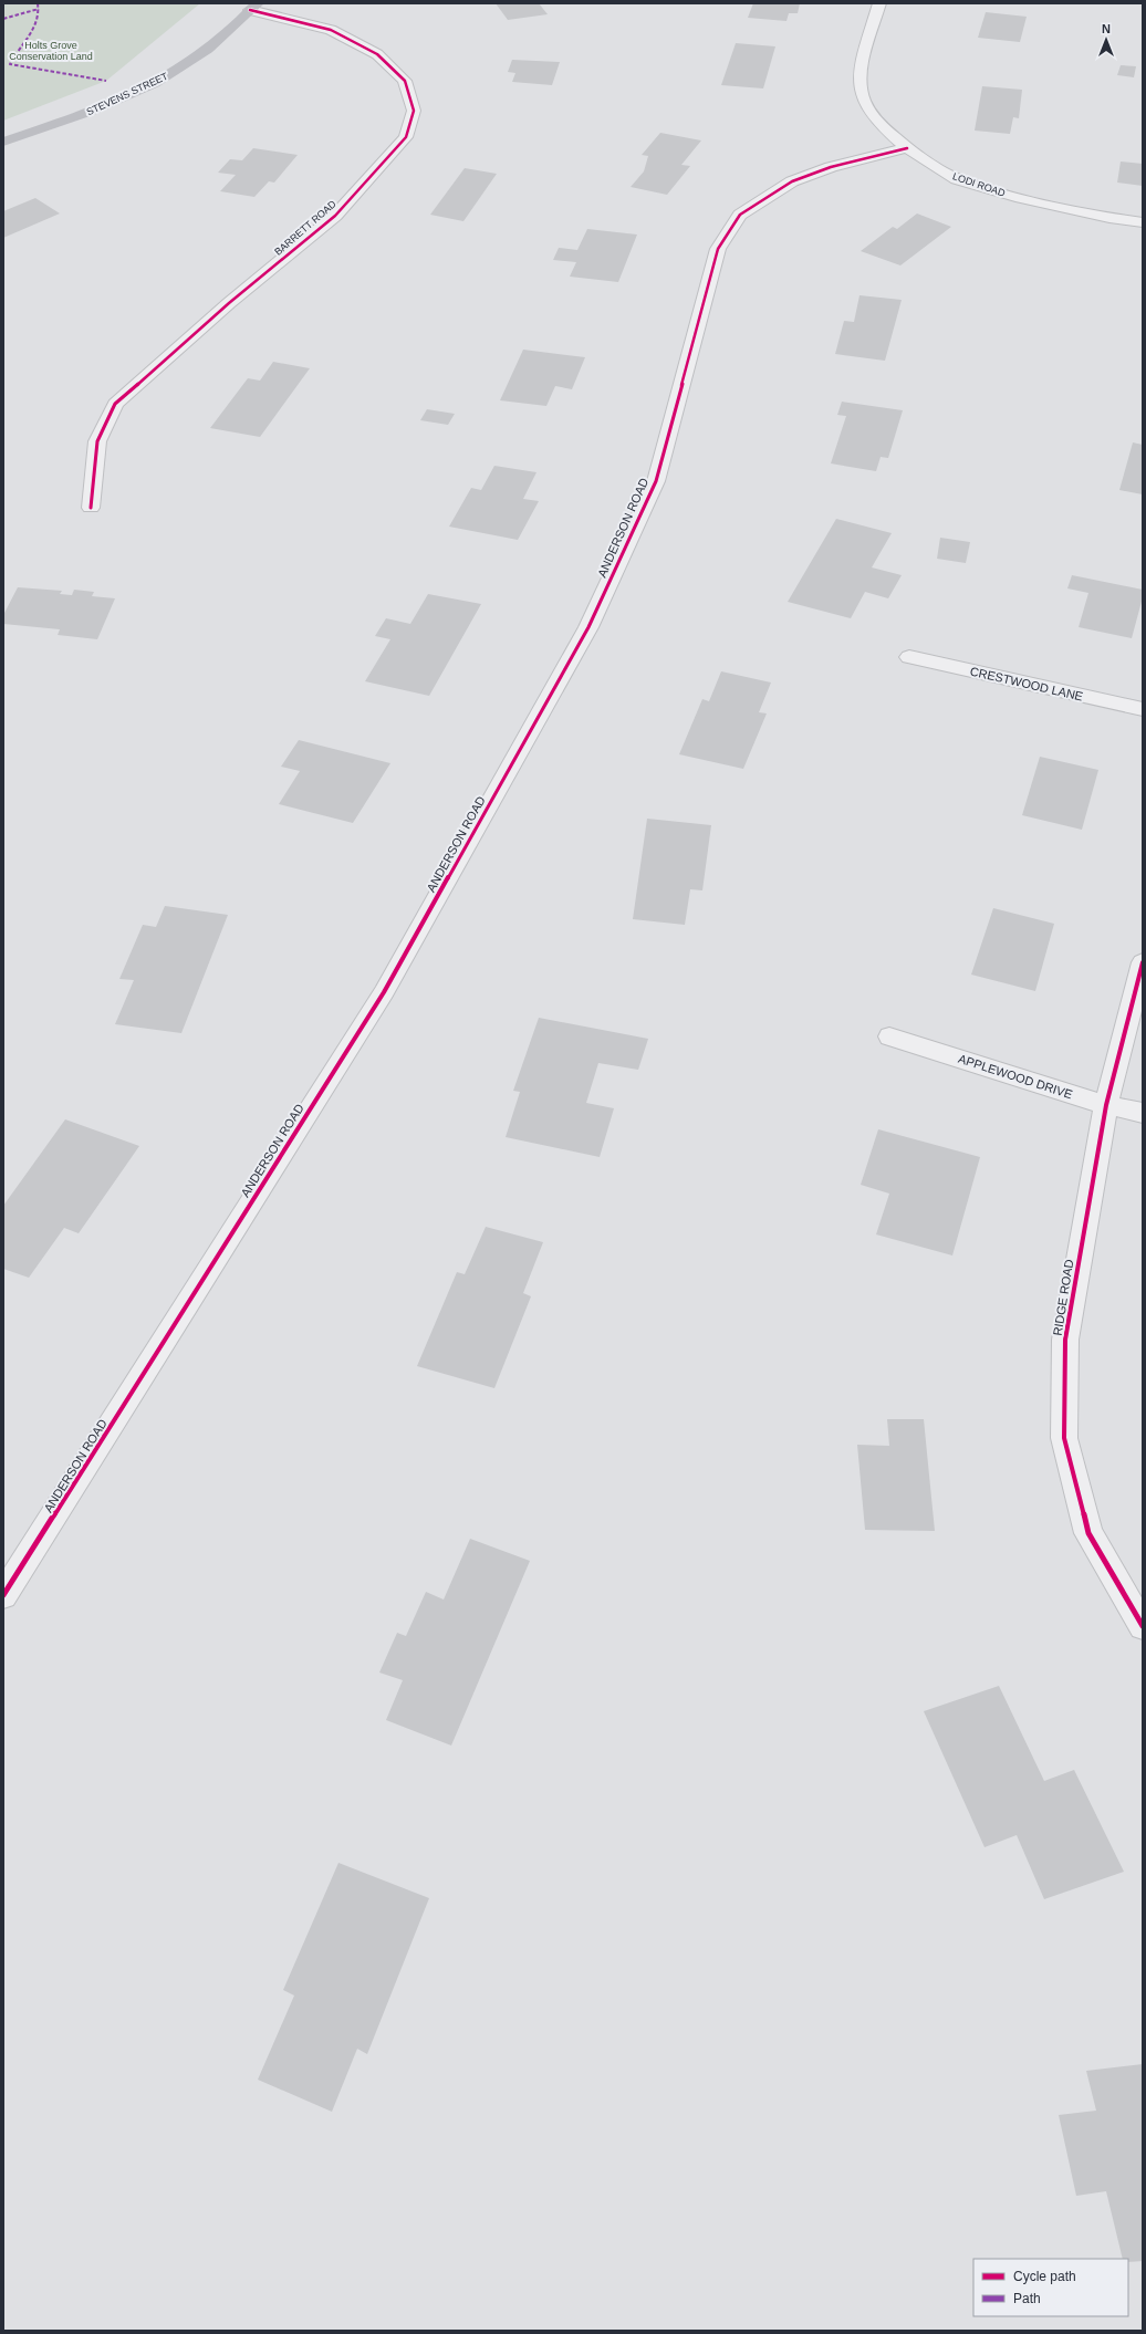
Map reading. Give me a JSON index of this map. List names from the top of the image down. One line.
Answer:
{"streets":{"street":["STEVENS STREET","LODI ROAD","BARRETT ROAD","ANDERSON ROAD","CRESTWOOD LANE","APPLEWOOD DRIVE","RIDGE ROAD"]},"crossings":[["STEVENS STREET","BARRETT ROAD"],["LODI ROAD","ANDERSON ROAD"],["APPLEWOOD DRIVE","RIDGE ROAD"]],"parks":["Holts Grove Conservation Land"],"legend":["Cycle path","Path"],"north":"top"}
